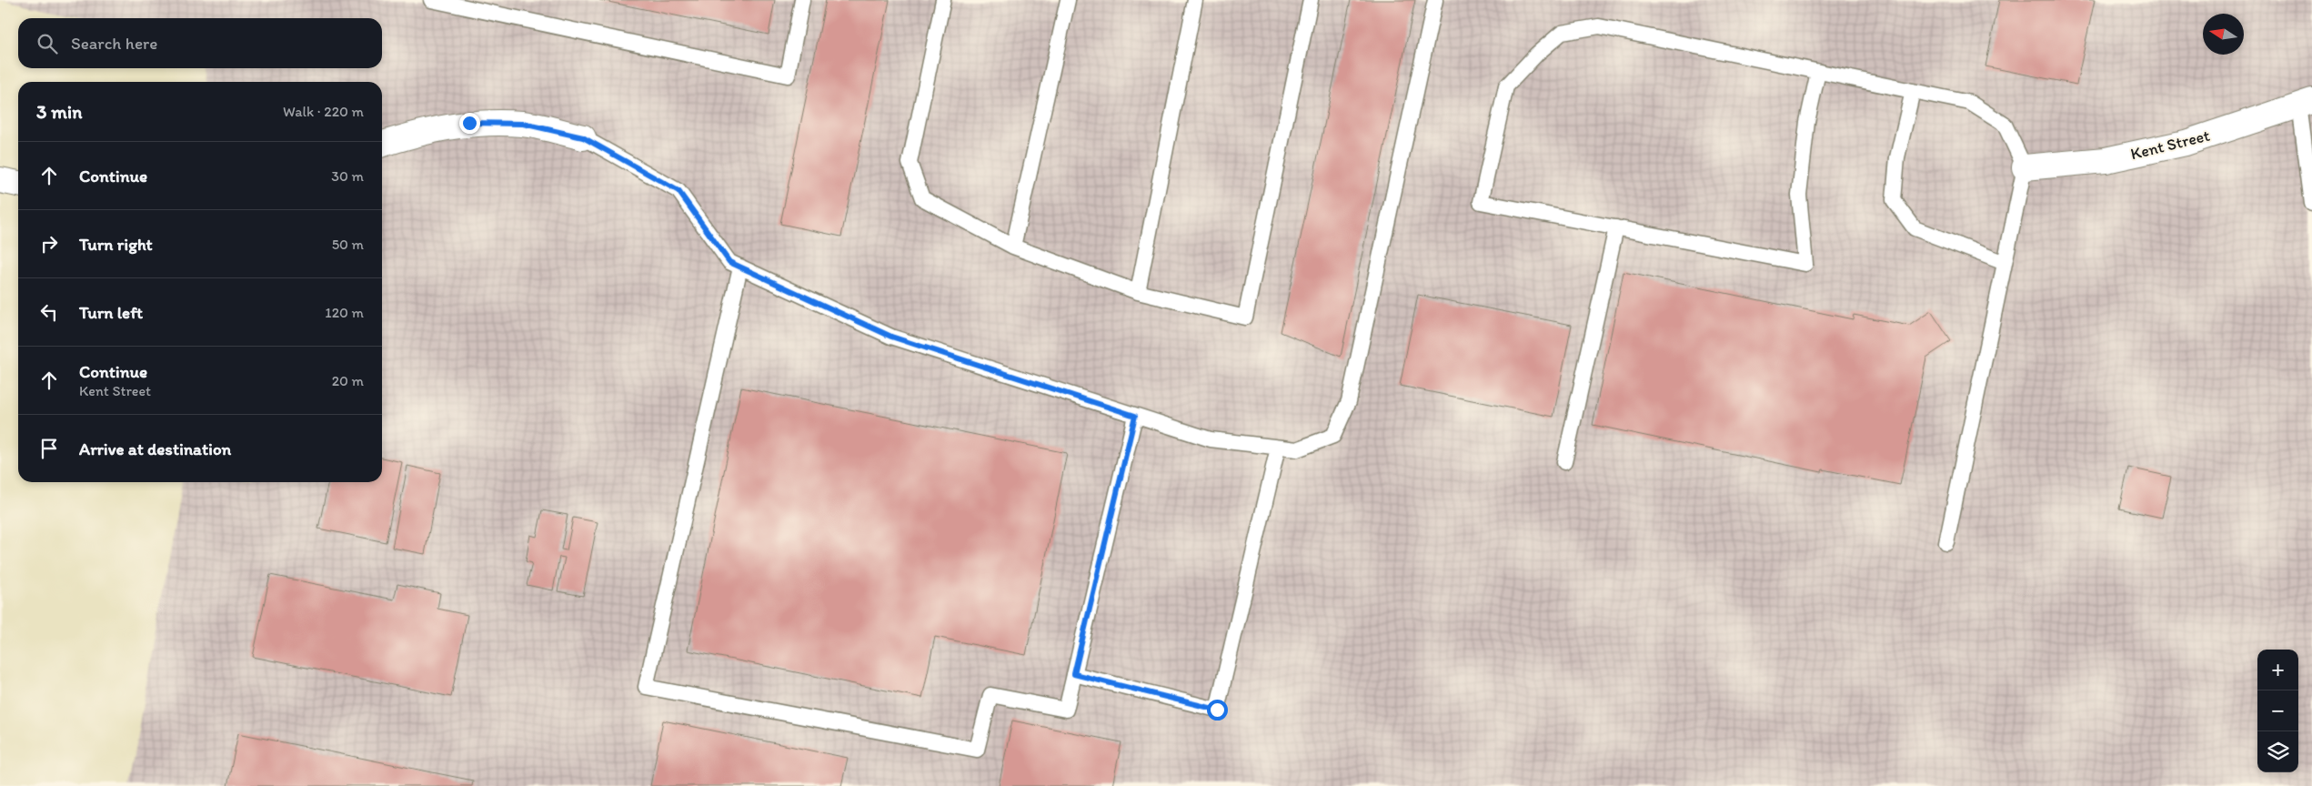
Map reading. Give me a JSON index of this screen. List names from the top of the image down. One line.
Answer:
{"streets":{"street":["Kent Street"]},"north":"left","page":{"search":"Search here","heading":["3 min","Walk · 220 m"],"list":[["Continue","30 m"],["Turn right","50 m"],["Turn left","120 m"],["Continue","Kent Street","20 m"],"Arrive at destination"],"map_buttons":["+","−"]}}
